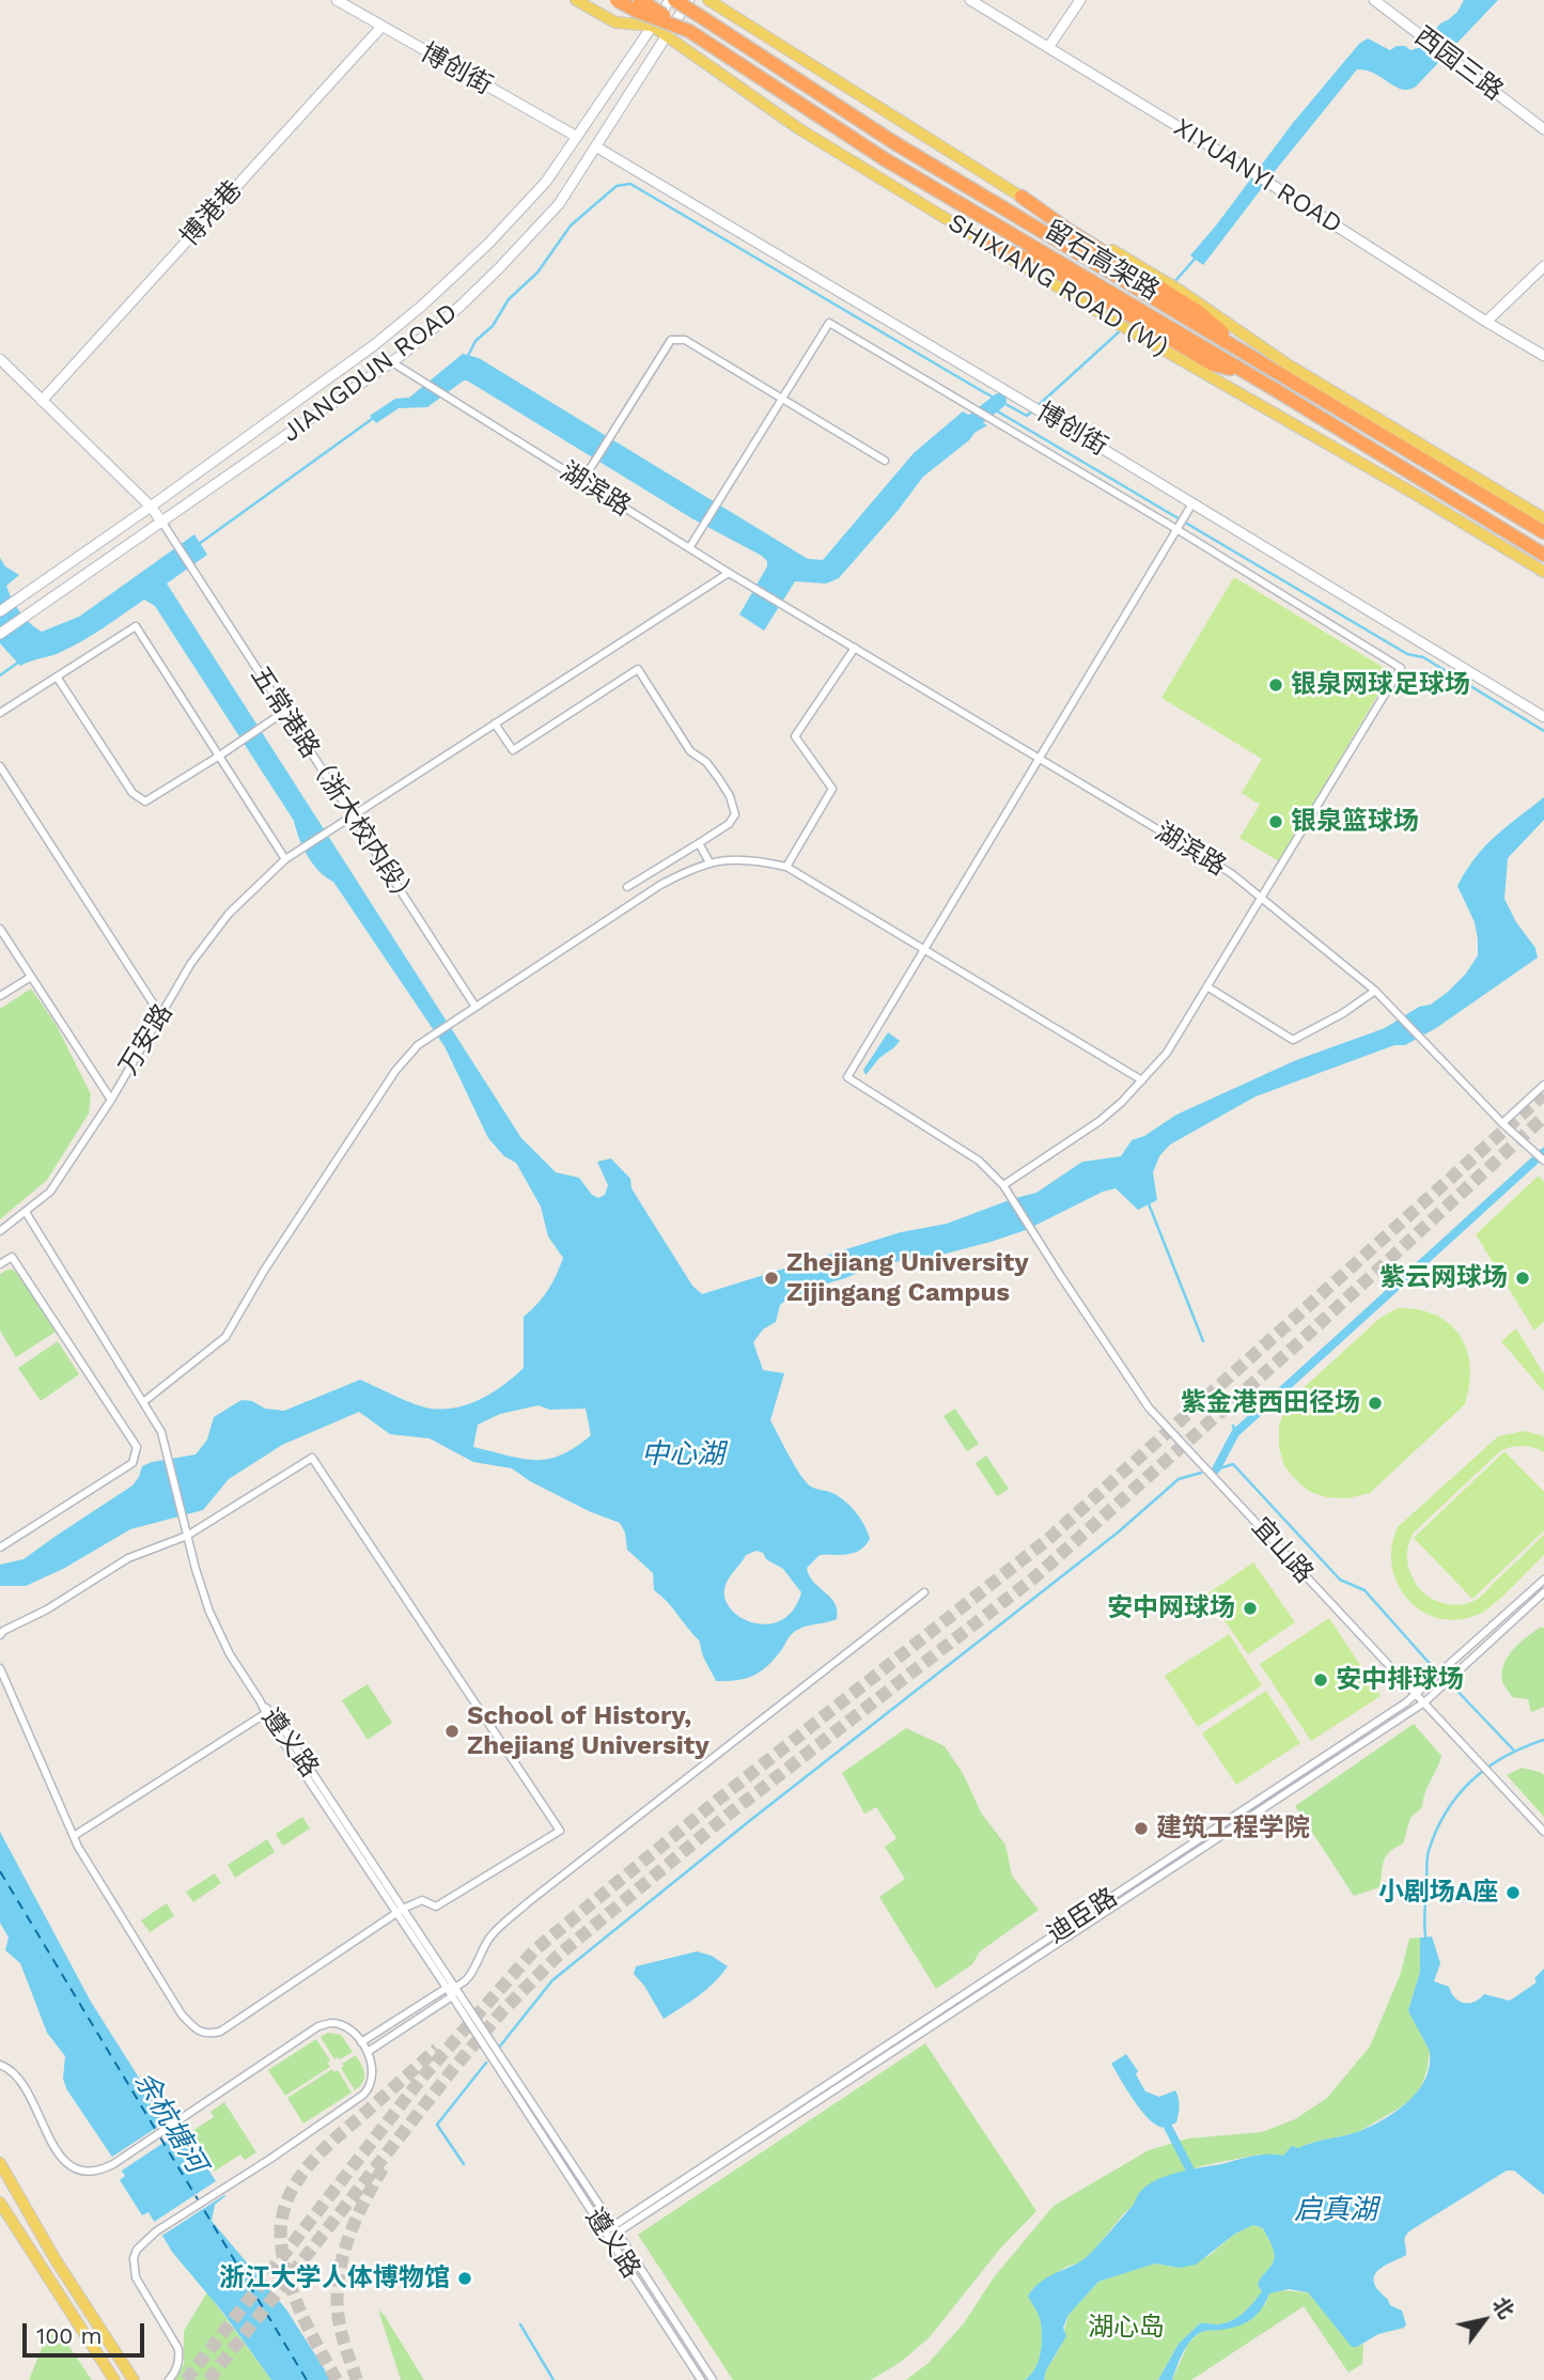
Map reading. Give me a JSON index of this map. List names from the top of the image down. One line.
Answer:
{"streets":{"highway":["留石高架路"],"main road":["SHIXIANG ROAD (W)"],"street":["西园三路","博创街","XIYUANYI ROAD","博港巷","JIANGDUN ROAD","湖滨路","五常港路（浙大校内段）","万安路","宜山路","遵义路","迪臣路"]},"crossings":[["博创街","博港巷"],["博创街","JIANGDUN ROAD"],["留石高架路","SHIXIANG ROAD (W)"],["留石高架路","JIANGDUN ROAD"],["SHIXIANG ROAD (W)","JIANGDUN ROAD"],["JIANGDUN ROAD","湖滨路"],["JIANGDUN ROAD","五常港路（浙大校内段）"],["五常港路（浙大校内段）","万安路"],["宜山路","迪臣路"],["遵义路","迪臣路"]],"water":["中心湖","余杭塘河","启真湖"],"parks":["湖心岛"],"places":["银泉网球足球场","银泉篮球场","Zhejiang University Zijingang Campus","紫云网球场","紫金港西田径场","安中网球场","安中排球场","School of History, Zhejiang University","建筑工程学院","小剧场A座","浙江大学人体博物馆"],"scale_bar":"100 m","north":"top right"}
